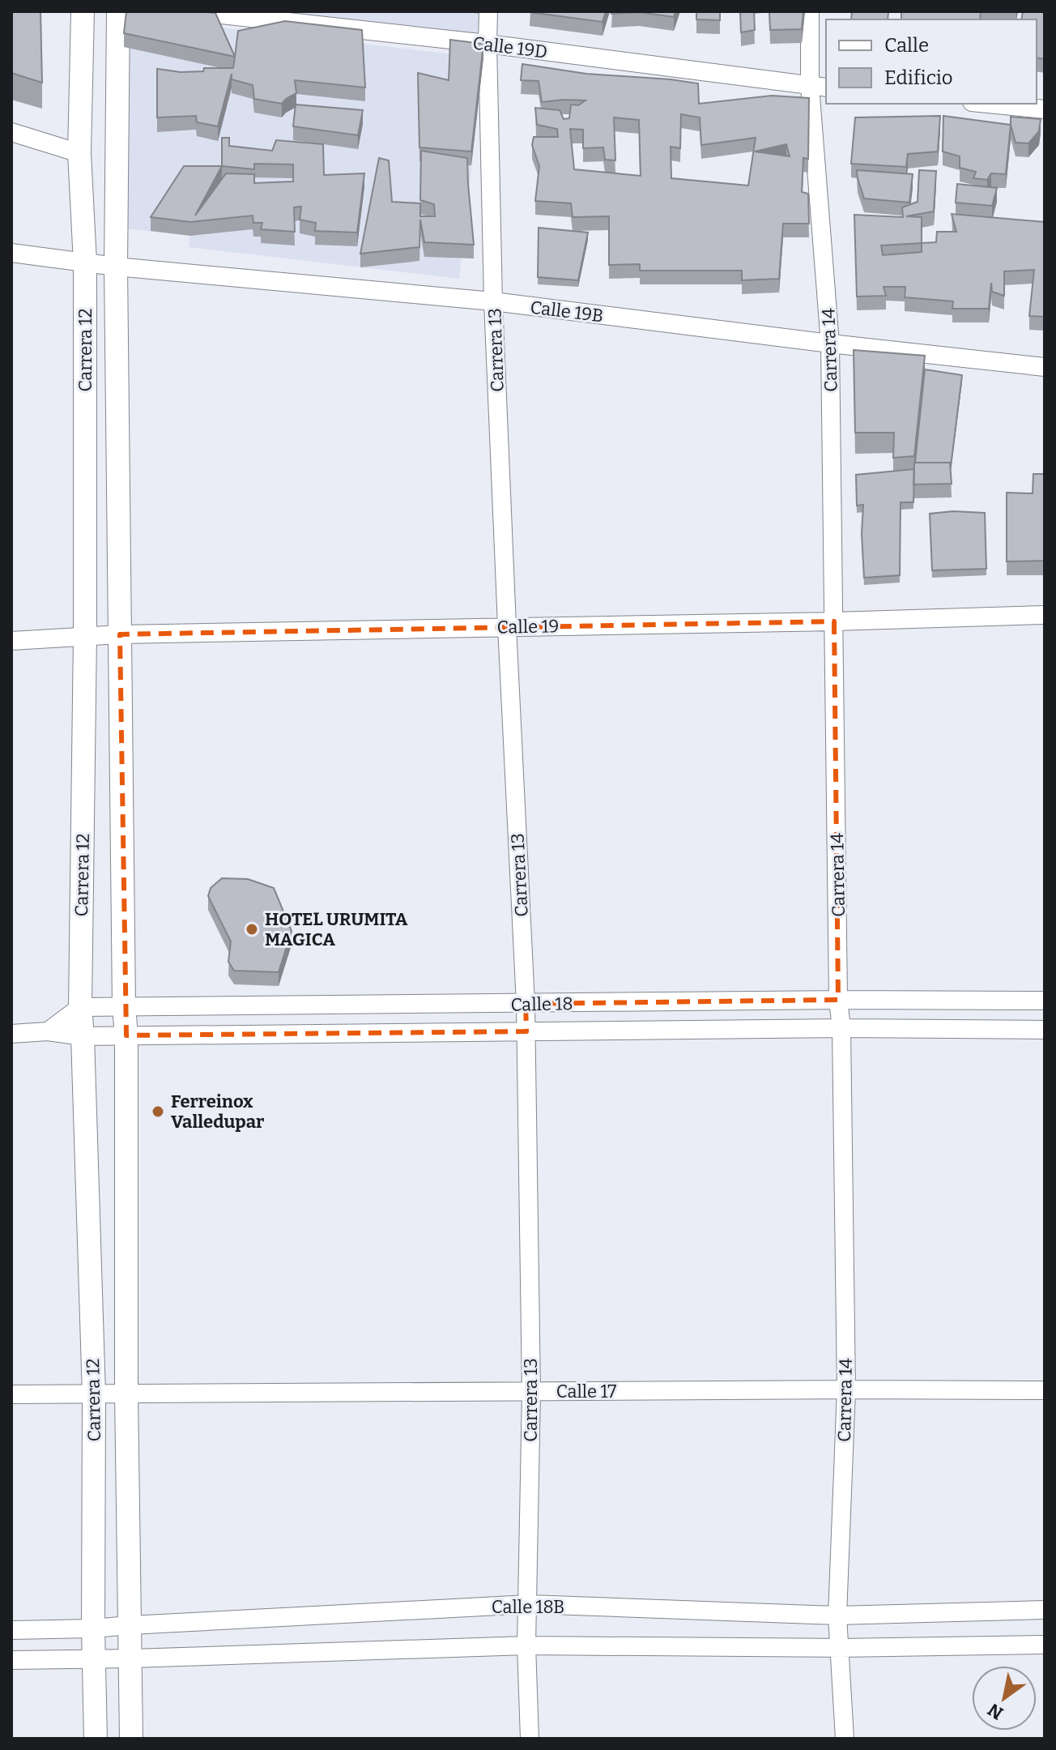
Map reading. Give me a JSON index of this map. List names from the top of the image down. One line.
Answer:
{"streets":{"street":["Calle 19D","Calle 19B","Carrera 12","Carrera 13","Carrera 14","Calle 19","Calle 18","Calle 17","Calle 18B"]},"crossings":[["Calle 19D","Carrera 13"],["Calle 19D","Carrera 14"],["Calle 19B","Carrera 12"],["Calle 19B","Carrera 13"],["Calle 19B","Carrera 14"],["Carrera 12","Calle 19"],["Carrera 12","Calle 18"],["Carrera 12","Calle 17"],["Carrera 12","Calle 18B"],["Carrera 13","Calle 19"],["Carrera 13","Calle 18"],["Carrera 13","Calle 17"],["Carrera 13","Calle 18B"],["Carrera 14","Calle 19"],["Carrera 14","Calle 18"],["Carrera 14","Calle 17"],["Carrera 14","Calle 18B"]],"places":["HOTEL URUMITA MAGICA","Ferreinox Valledupar"],"legend":["Calle","Edificio"],"north":"bottom left"}
